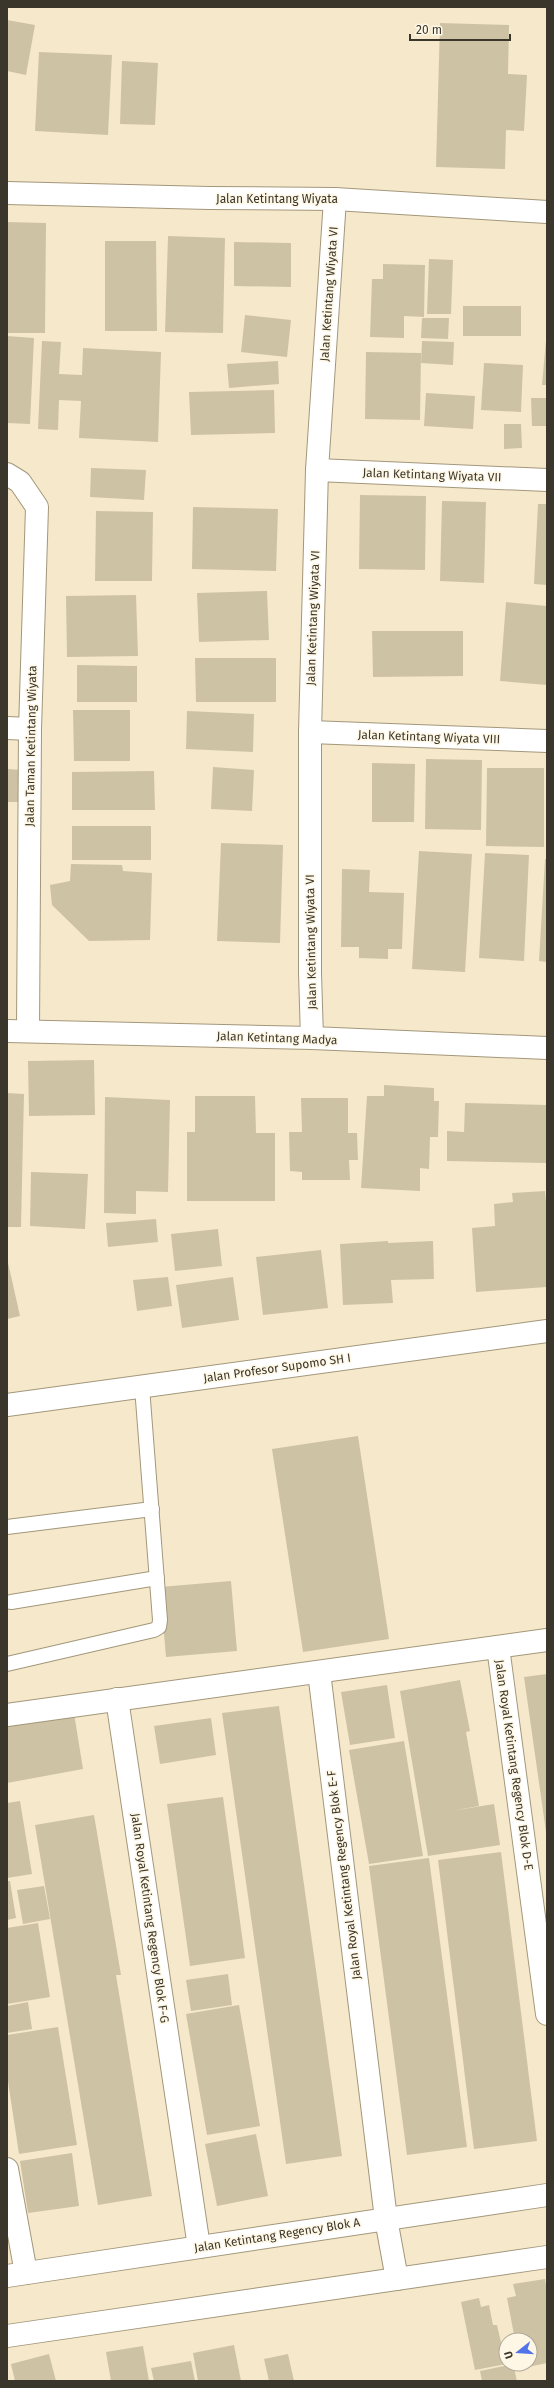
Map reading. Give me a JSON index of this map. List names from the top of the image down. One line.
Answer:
{"streets":{"street":["Jalan Ketintang Wiyata","Jalan Ketintang Wiyata VI","Jalan Ketintang Wiyata VII","Jalan Ketintang Wiyata VIII","Jalan Taman Ketintang Wiyata","Jalan Ketintang Madya","Jalan Profesor Supomo SH I","Jalan Royal Ketintang Regency Blok D-E","Jalan Royal Ketintang Regency Blok E-F","Jalan Royal Ketintang Regency Blok F-G","Jalan Ketintang Regency Blok A"]},"crossings":[["Jalan Ketintang Wiyata","Jalan Ketintang Wiyata VI"],["Jalan Ketintang Wiyata VI","Jalan Ketintang Wiyata VII"],["Jalan Ketintang Wiyata VI","Jalan Ketintang Wiyata VIII"],["Jalan Ketintang Wiyata VI","Jalan Ketintang Madya"],["Jalan Taman Ketintang Wiyata","Jalan Ketintang Madya"],["Jalan Royal Ketintang Regency Blok D-E","Jalan Royal Ketintang Regency Blok E-F"],["Jalan Royal Ketintang Regency Blok E-F","Jalan Ketintang Regency Blok A"],["Jalan Royal Ketintang Regency Blok F-G","Jalan Ketintang Regency Blok A"]],"scale_bar":"20 m","north":"left"}
